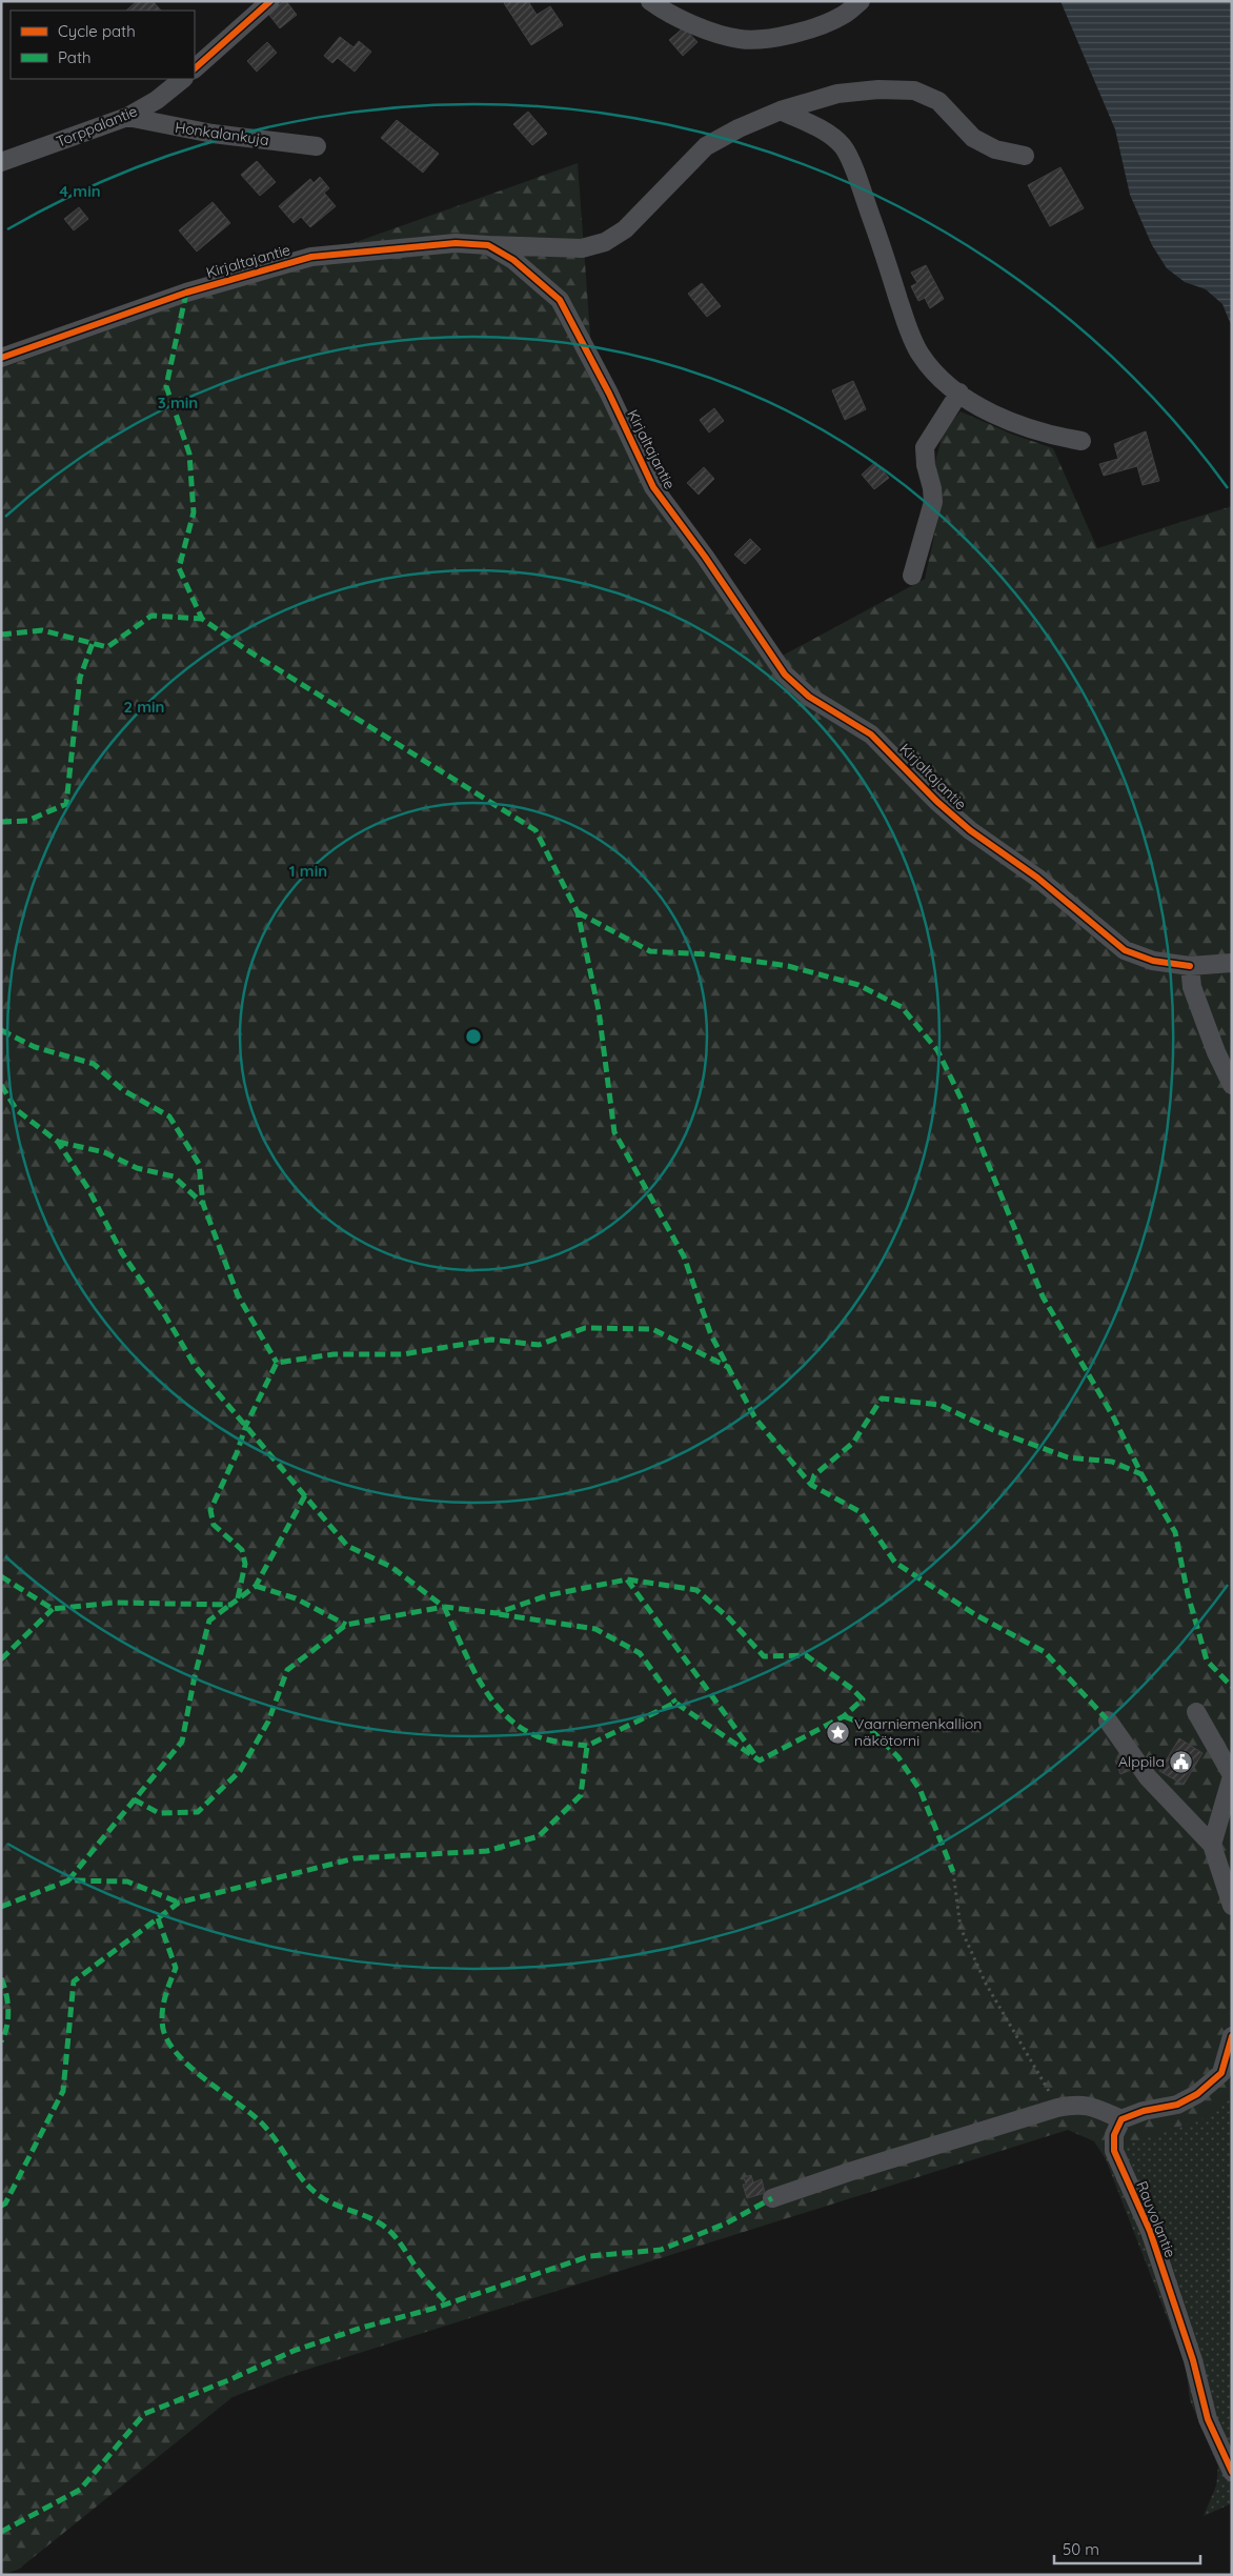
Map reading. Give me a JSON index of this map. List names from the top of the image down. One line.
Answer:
{"streets":{"street":["Torppalantie","Honkalankuja","Kirjaltajantie","Rauvolantie"]},"crossings":[["Torppalantie","Honkalankuja"]],"places":{"place":["Vaarniemenkallion näkötorni"],"public building":["Alppila"]},"legend":["Cycle path","Path"],"scale_bar":"50 m","rings":["4 min","3 min","2 min","1 min"]}
